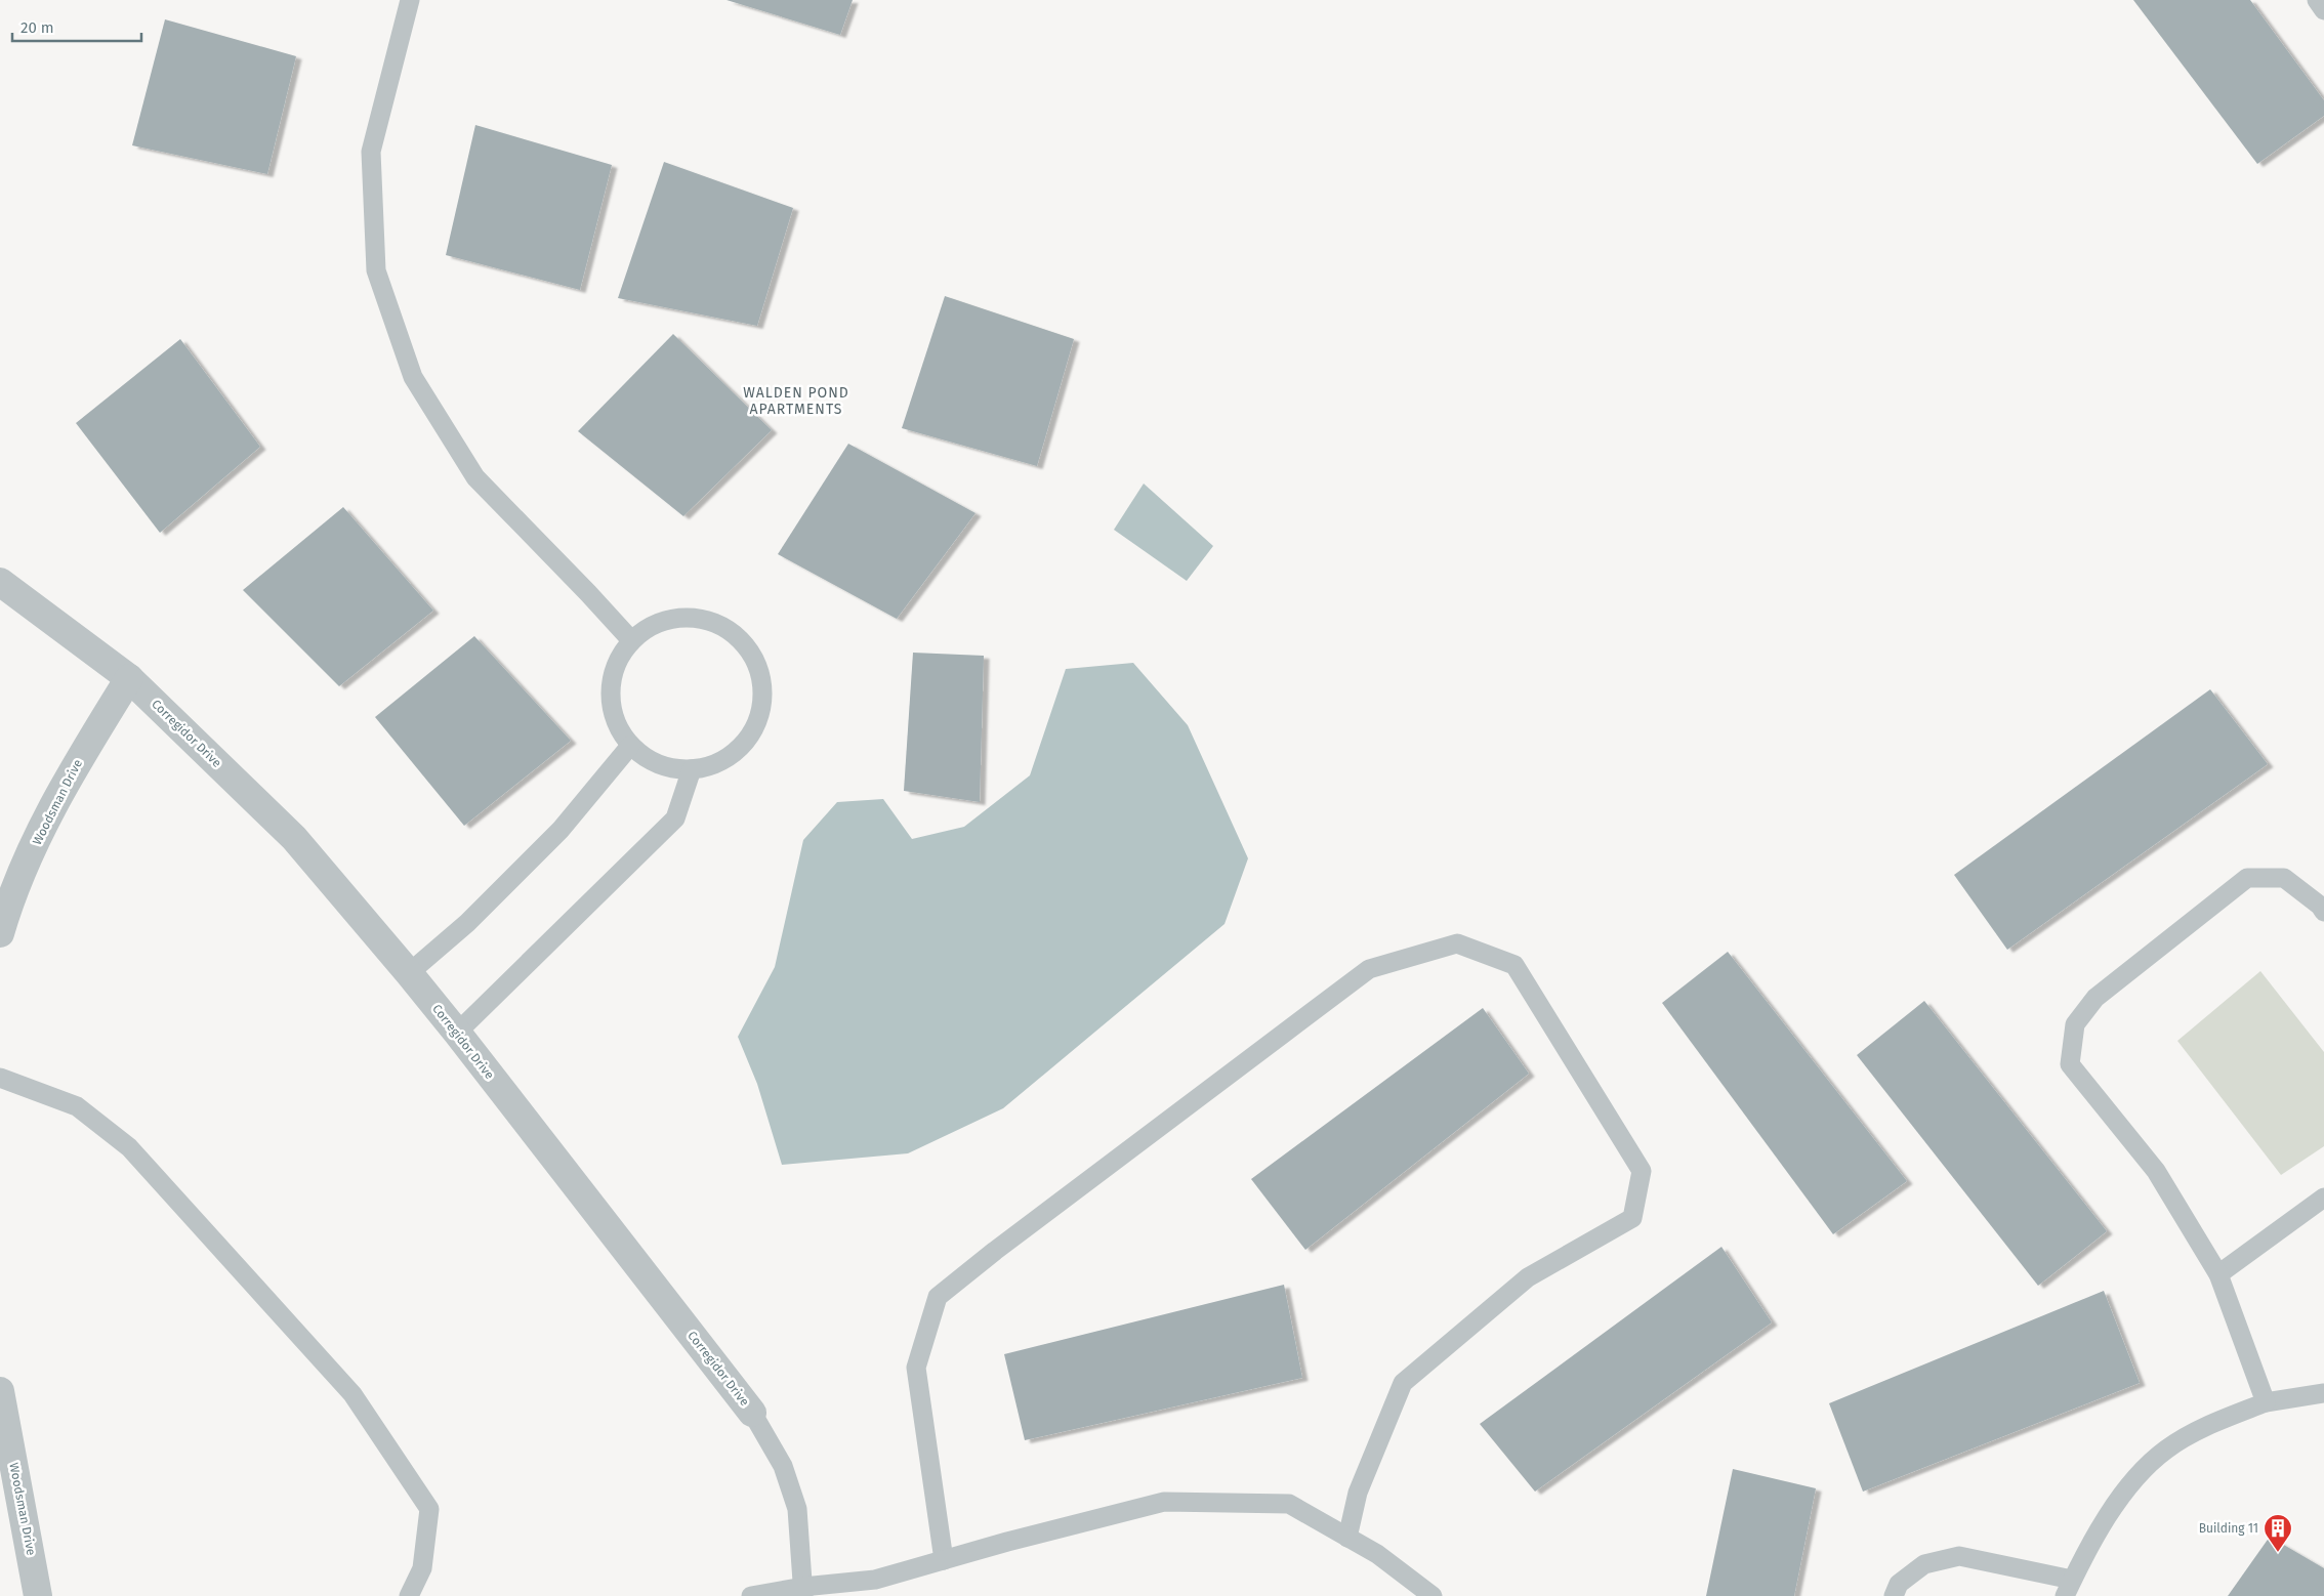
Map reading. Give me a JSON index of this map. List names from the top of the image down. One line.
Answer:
{"streets":{"street":["Corregidor Drive","Woodsman Drive"]},"crossings":[["Corregidor Drive","Woodsman Drive"]],"districts":["WALDEN POND APARTMENTS"],"places":{"building":["Building 11"]},"scale_bar":"20 m"}
